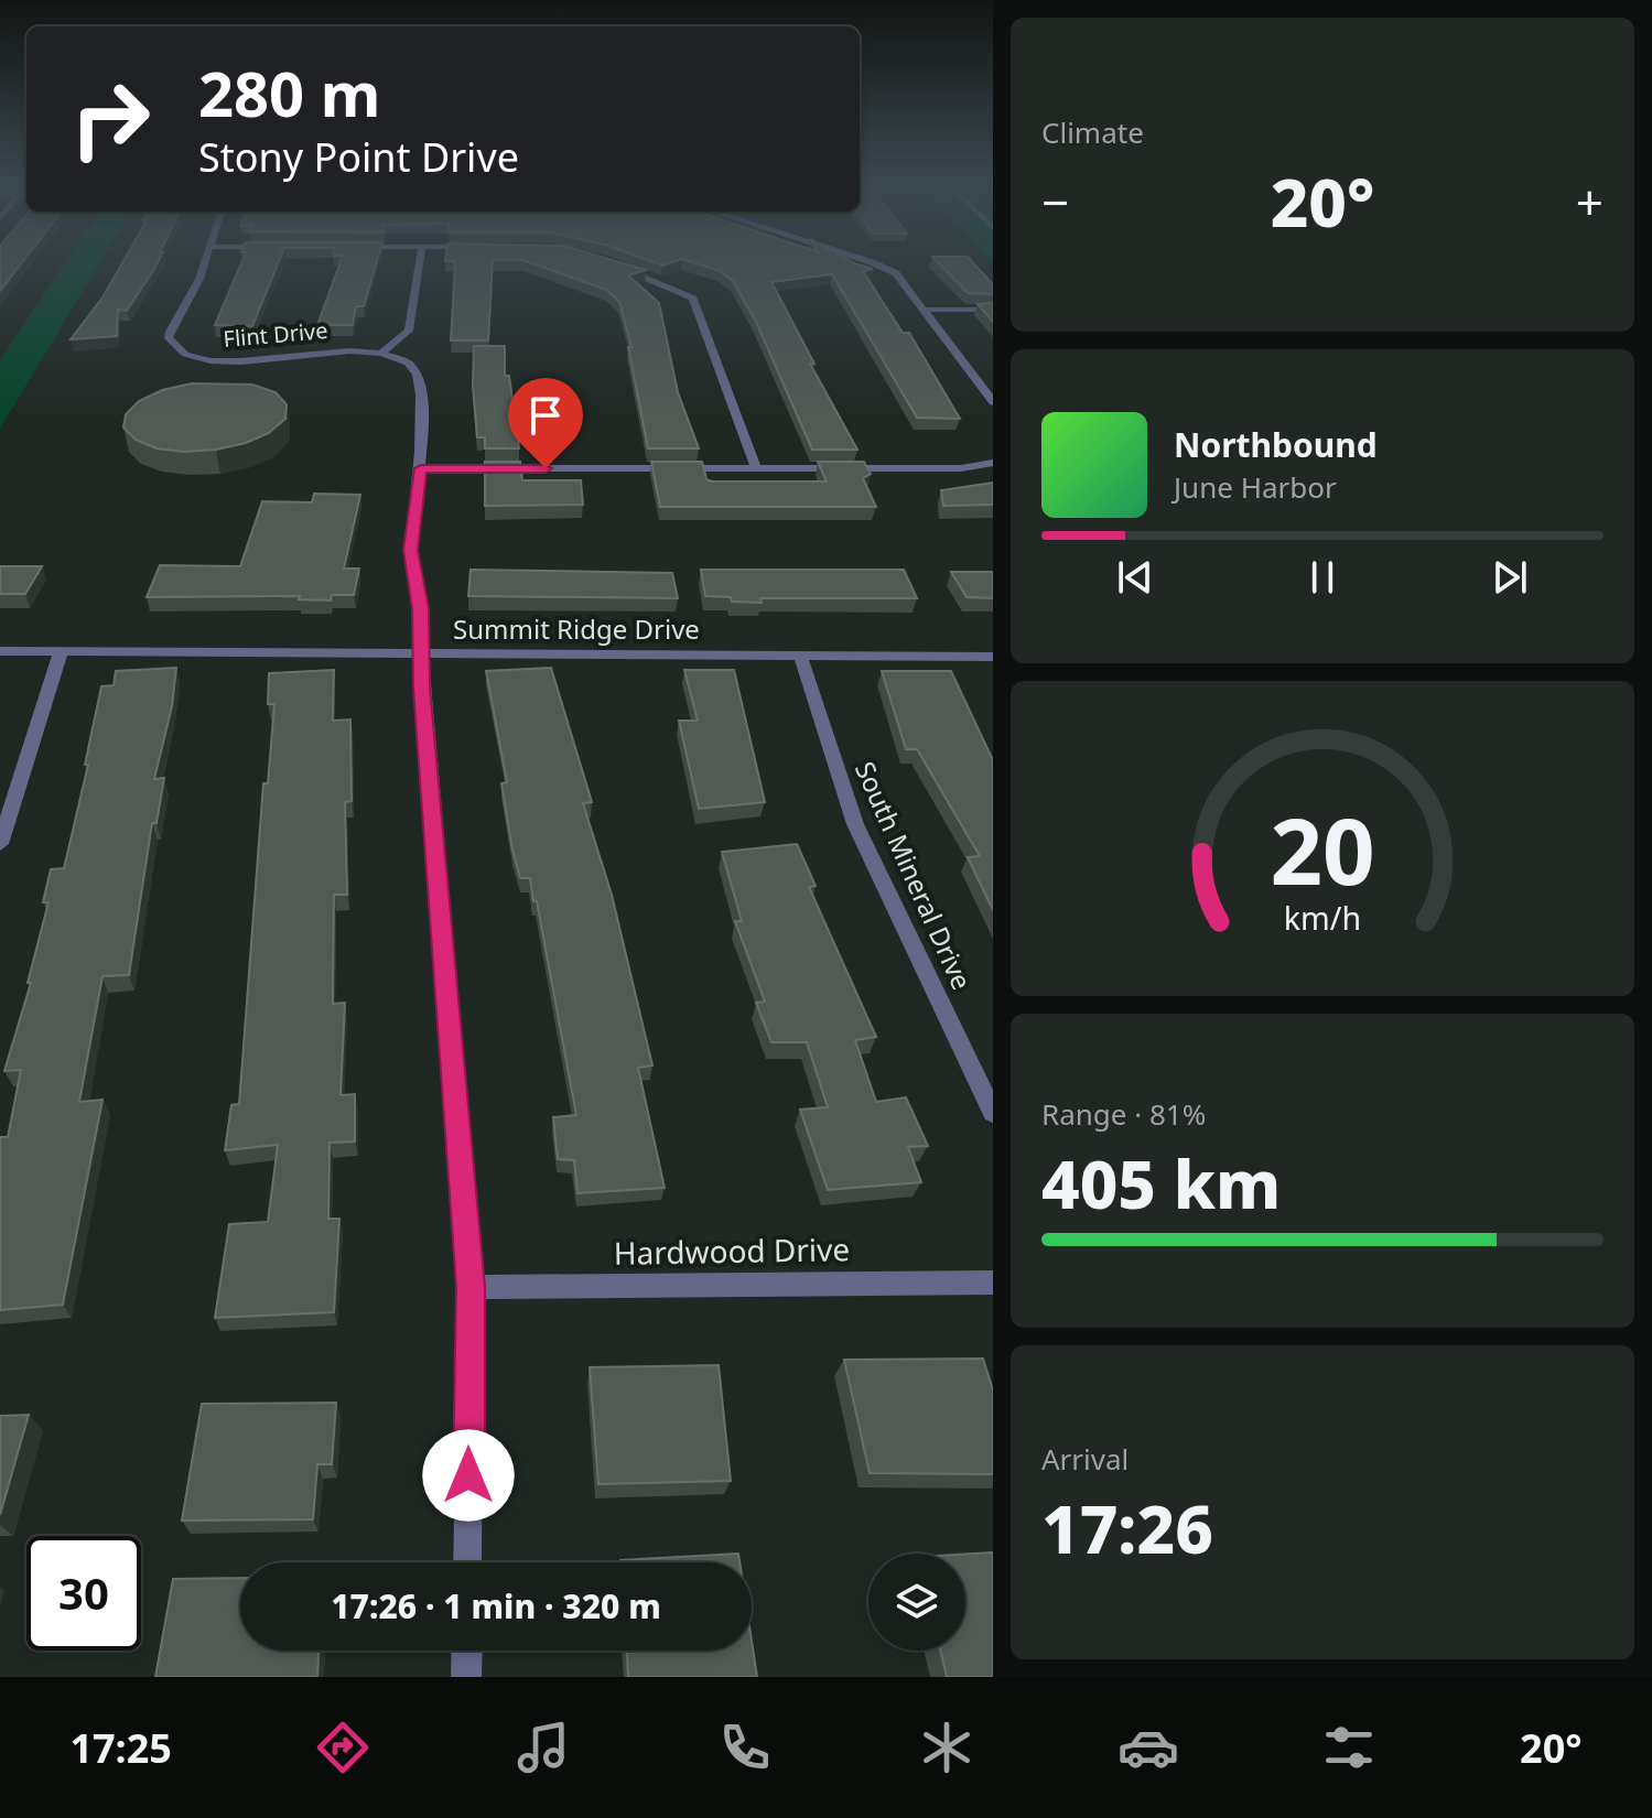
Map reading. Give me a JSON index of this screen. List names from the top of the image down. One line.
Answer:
{"streets":{"street":["Flint Drive","Summit Ridge Drive","South Mineral Drive","Hardwood Drive"]},"crossings":[["Summit Ridge Drive","South Mineral Drive"]],"page":{"tile":["Climate",["Range · 81%","405 km"],["Arrival","17:26"]],"turn":["280 m","Stony Point Drive"],"heat":["−","20°","+"],"song":["Northbound","June Harbor"],"limit":"30","trip":"17:26 · 1 min · 320 m","tabs":["17:25","20°"],"gauge":["20","km/h"]}}
